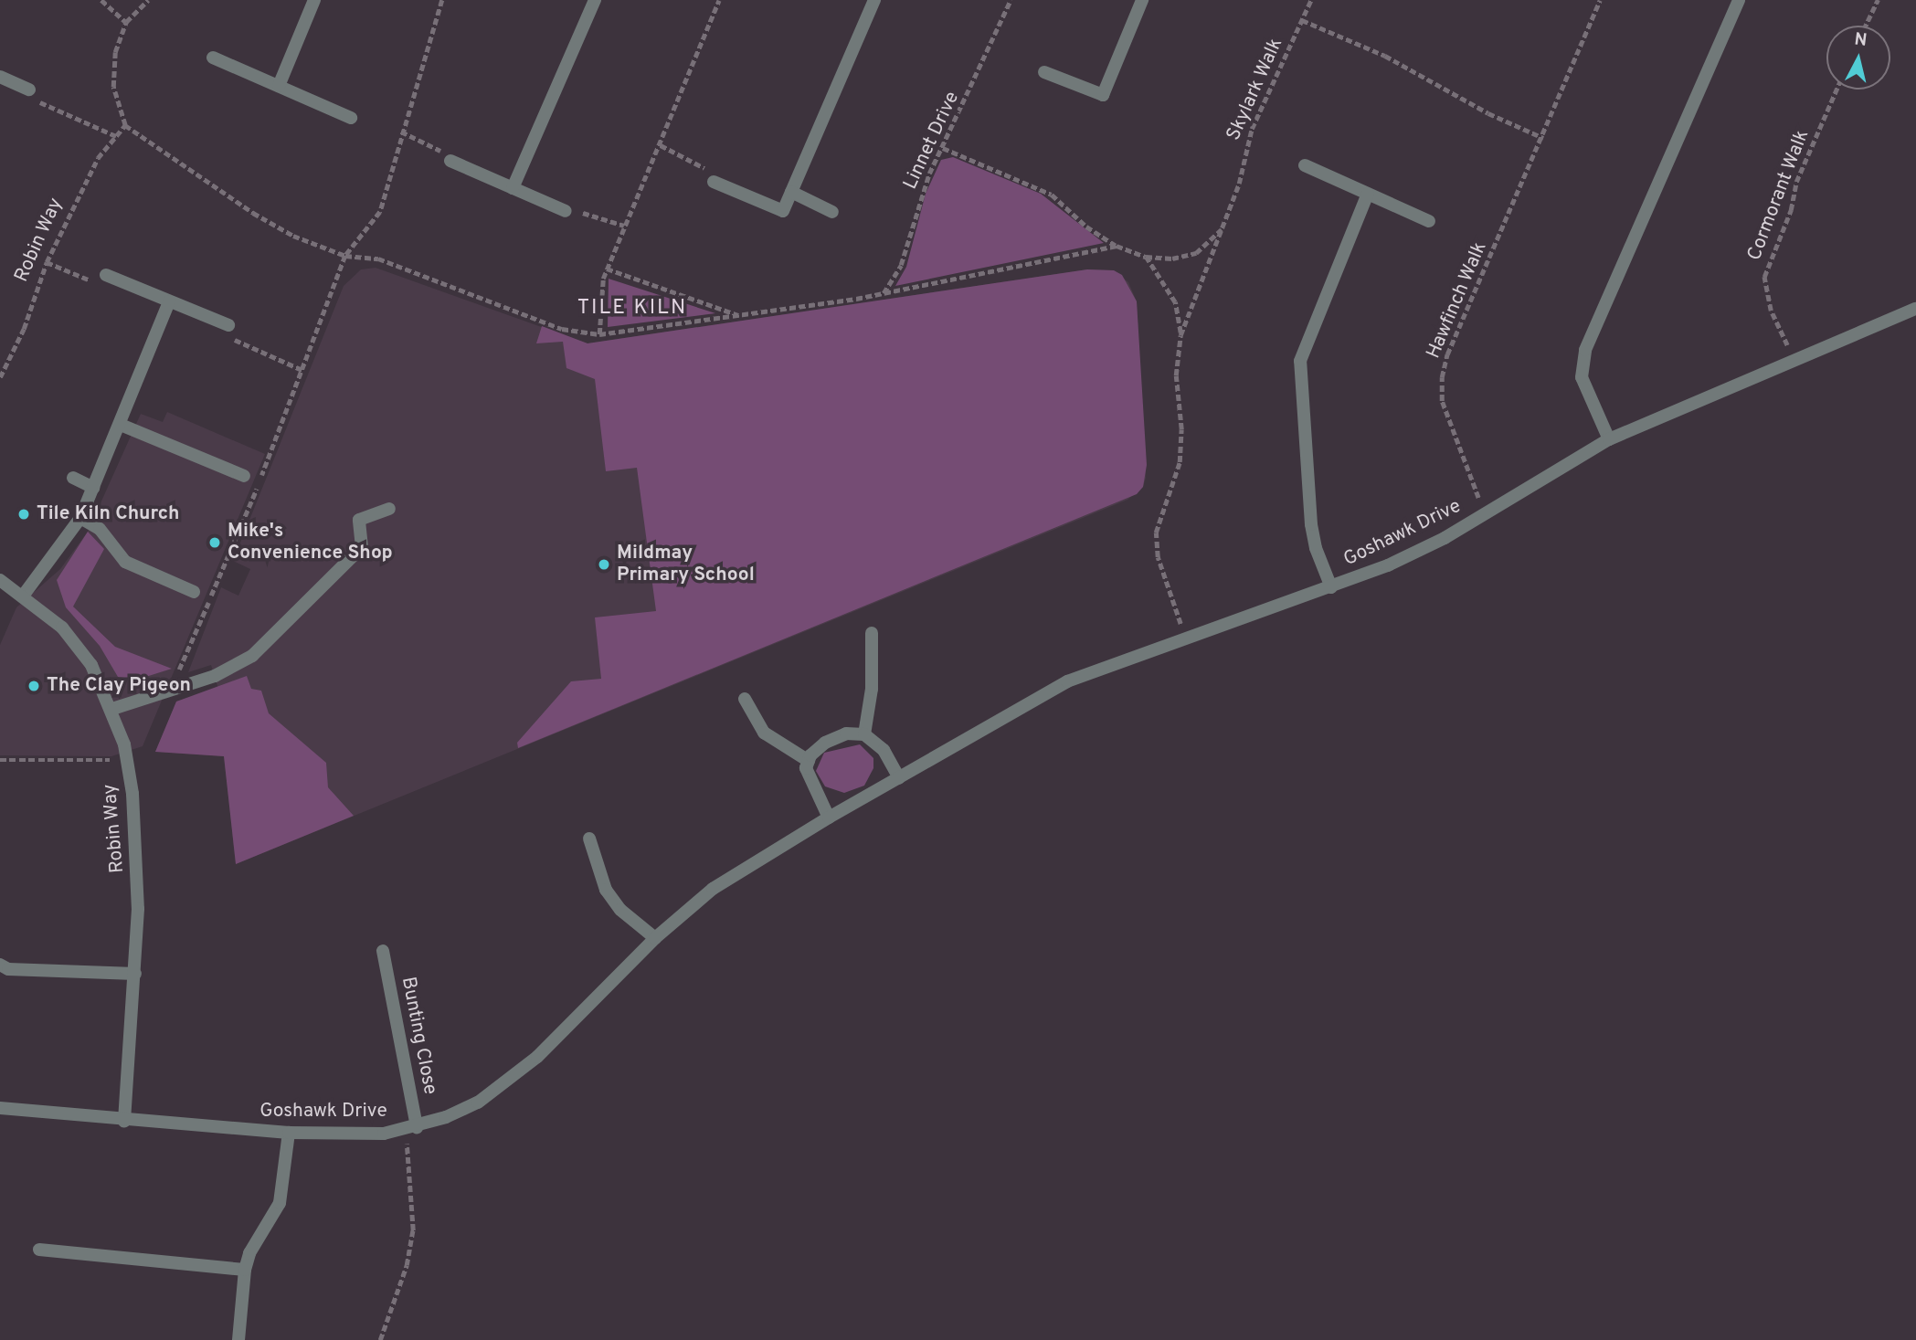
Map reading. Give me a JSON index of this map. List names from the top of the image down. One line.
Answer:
{"streets":{"street":["Robin Way","Goshawk Drive","Bunting Close"],"path":["Skylark Walk","Linnet Drive","Cormorant Walk","Hawfinch Walk"]},"crossings":[["Skylark Walk","Goshawk Drive"],["Cormorant Walk","Goshawk Drive"],["Robin Way","Goshawk Drive"],["Hawfinch Walk","Goshawk Drive"],["Goshawk Drive","Bunting Close"]],"districts":["TILE KILN"],"places":["Tile Kiln Church","Mike's Convenience Shop","Mildmay Primary School","The Clay Pigeon"],"north":"top"}
